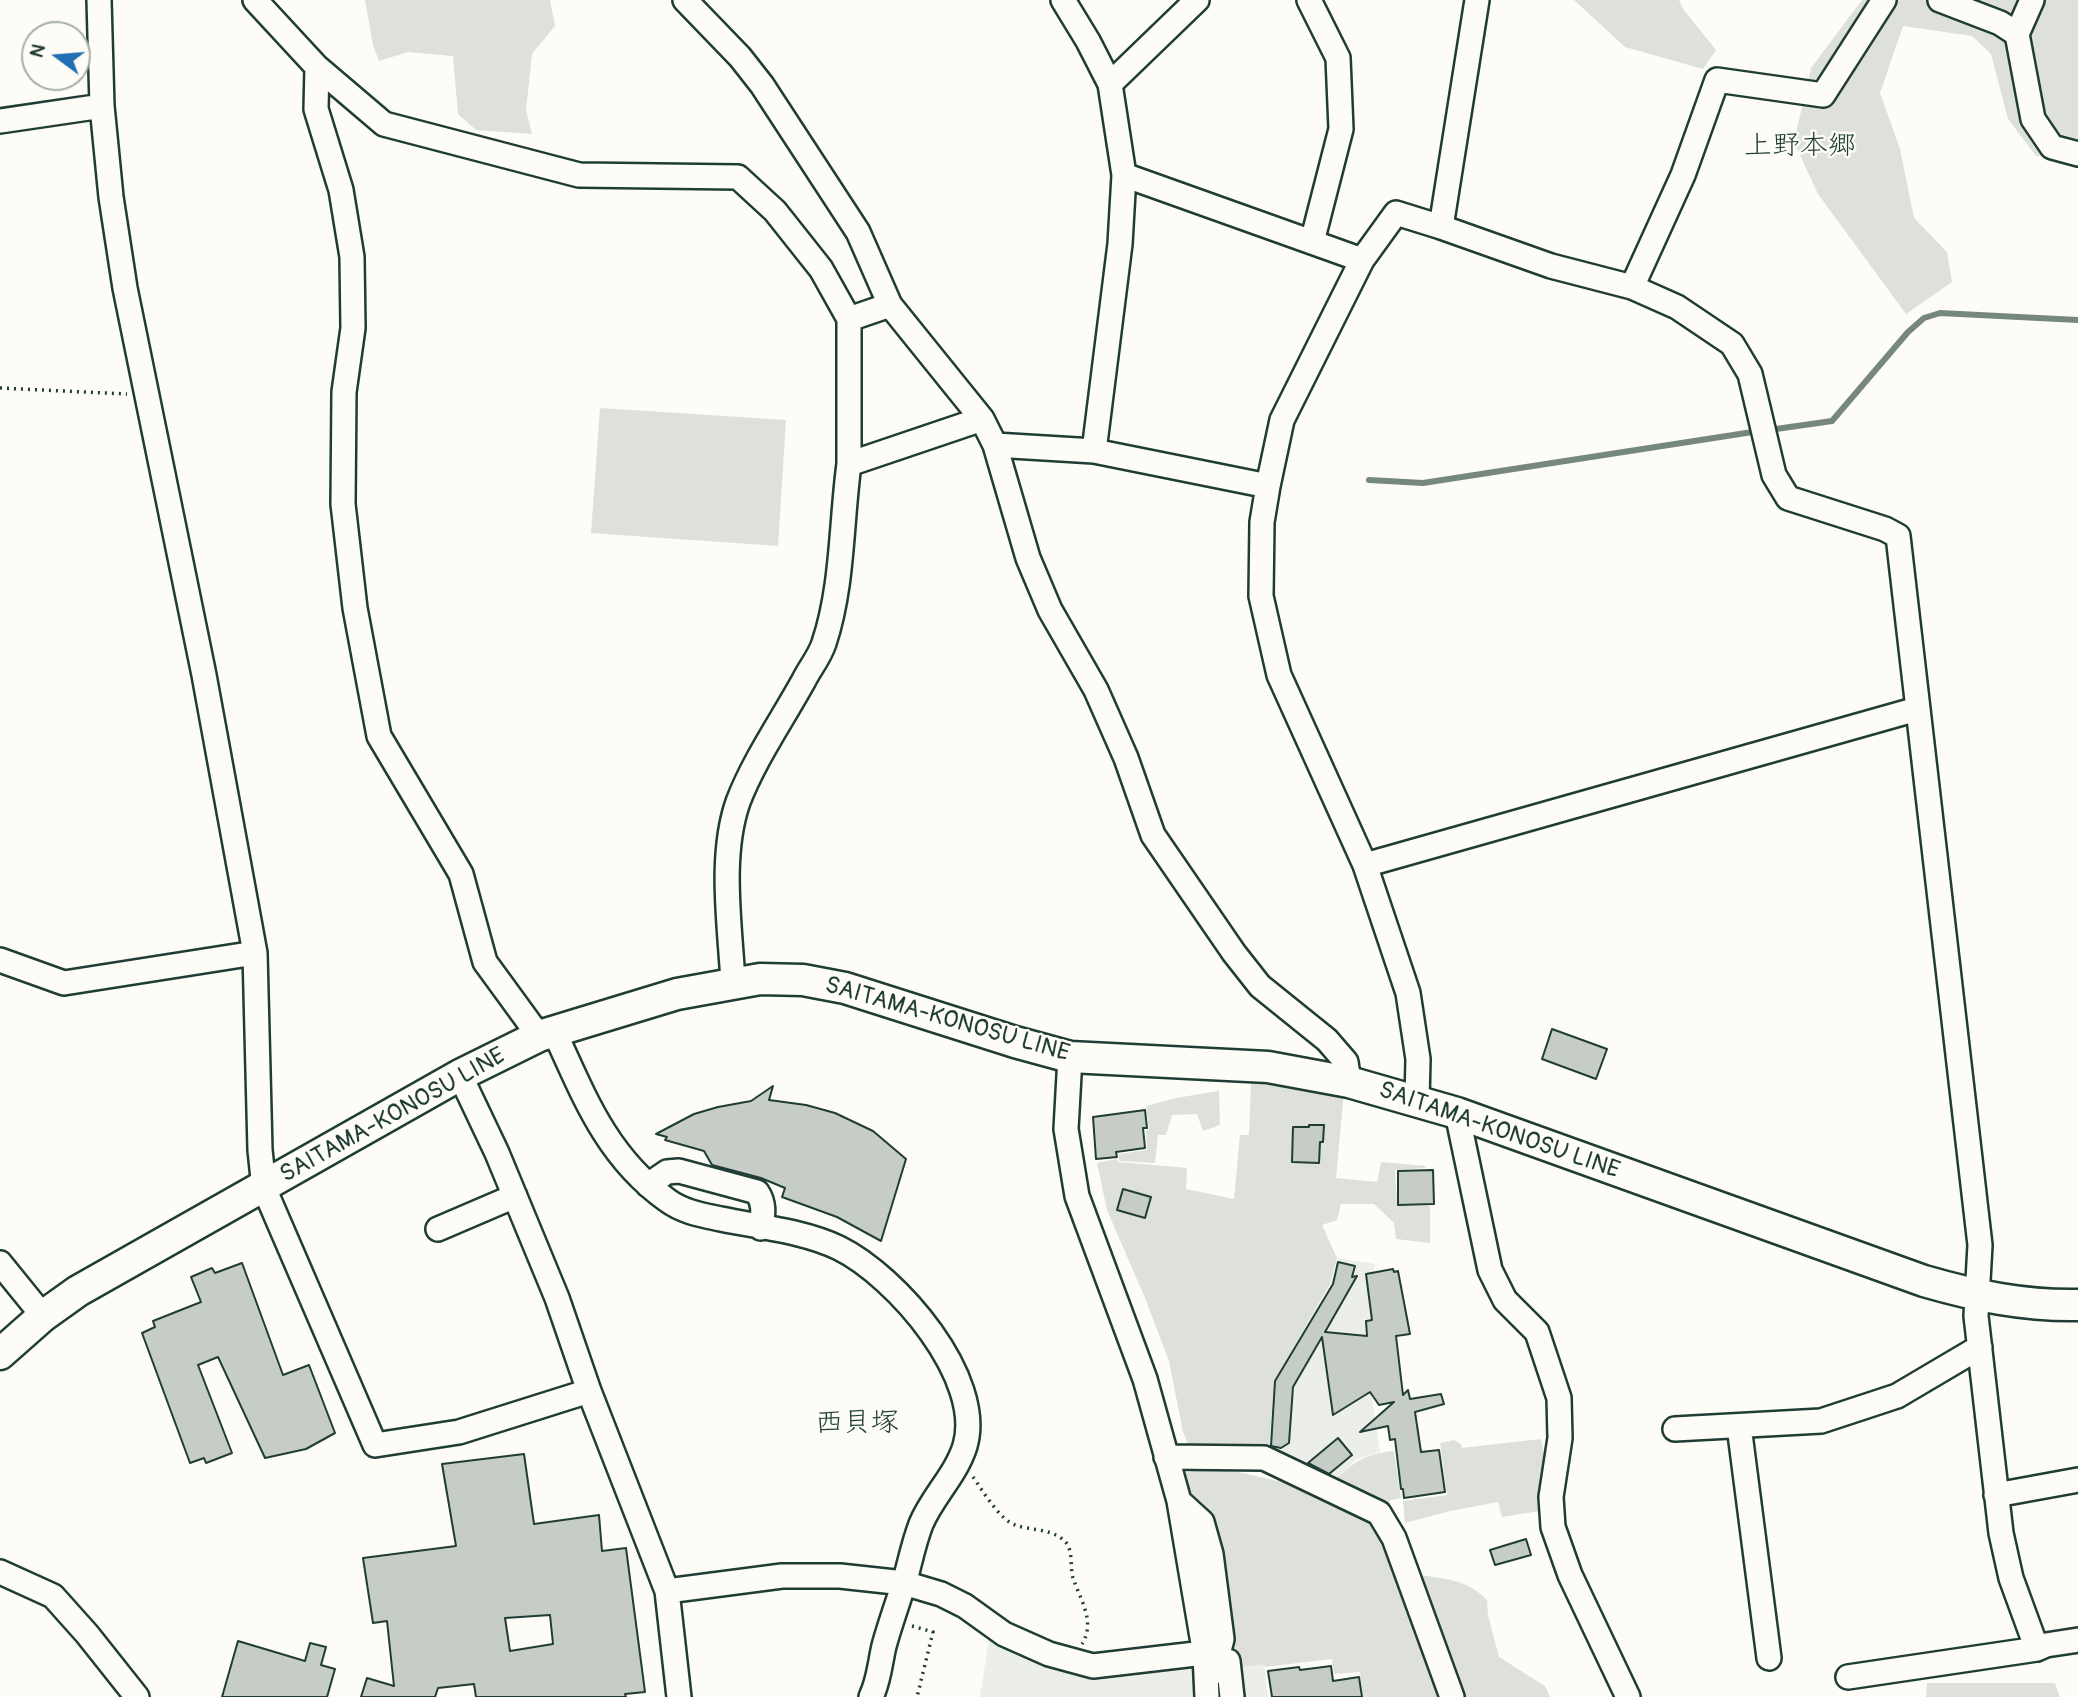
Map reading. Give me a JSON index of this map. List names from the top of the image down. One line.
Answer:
{"streets":{"main road":["SAITAMA-KONOSU LINE"]},"districts":["上野本郷","西貝塚"],"north":"left"}
